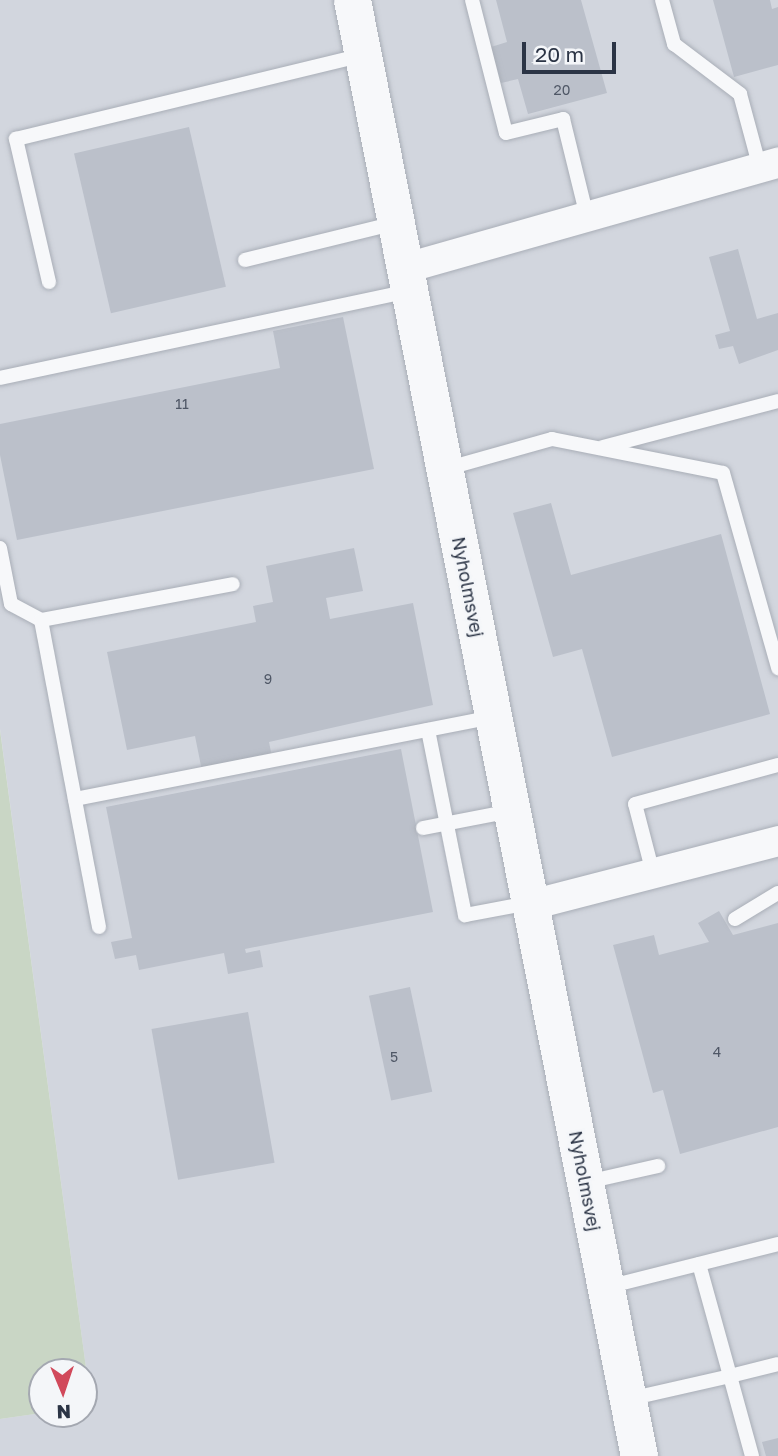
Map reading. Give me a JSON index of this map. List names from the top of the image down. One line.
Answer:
{"streets":{"street":["Nyholmsvej"]},"house_numbers":["20","11","9","4","5"],"scale_bar":"20 m","north":"bottom"}
